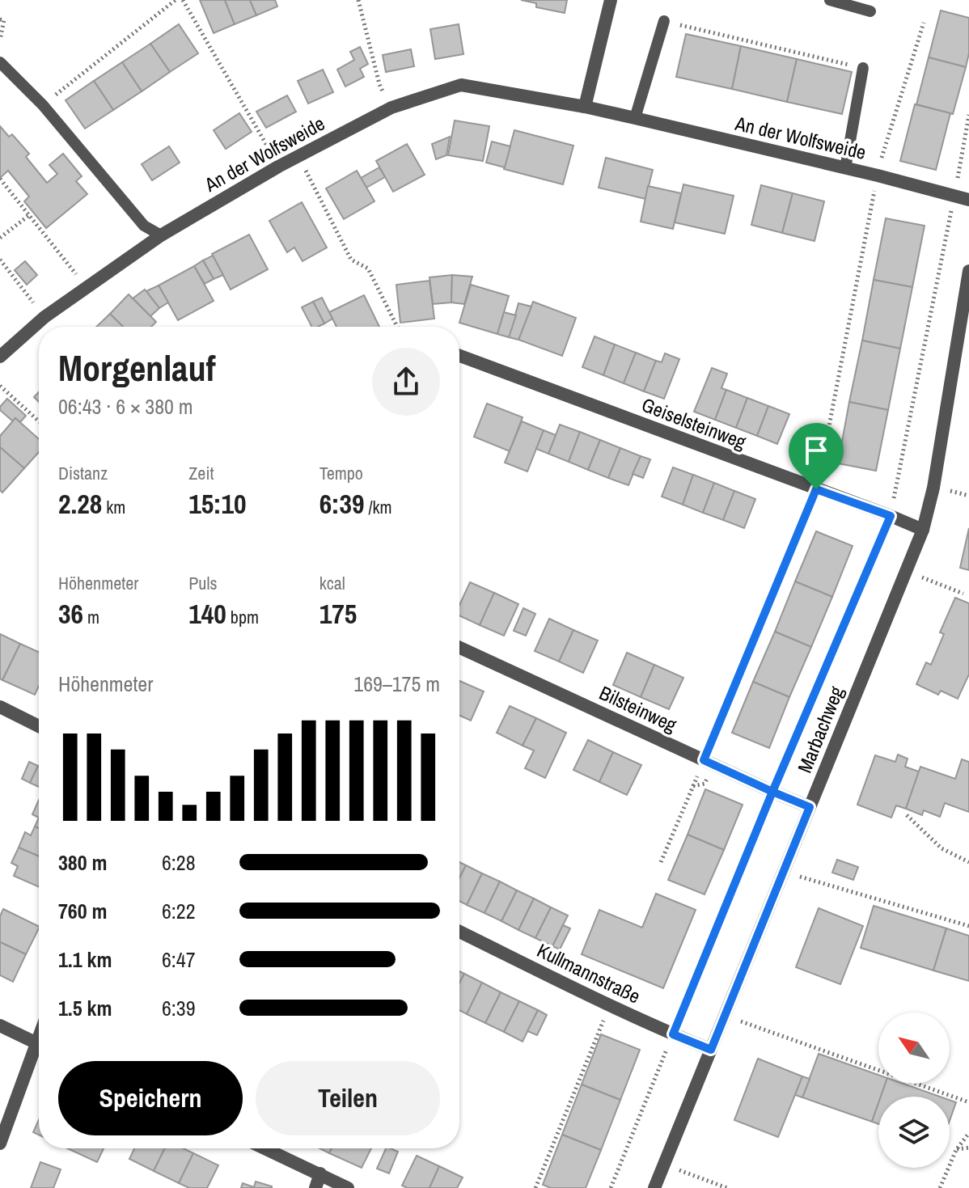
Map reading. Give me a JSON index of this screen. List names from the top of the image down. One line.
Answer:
{"streets":{"street":["An der Wolfsweide","Geiselsteinweg","Bilsteinweg","Marbachweg","Kullmannstraße"]},"crossings":[["Geiselsteinweg","Marbachweg"],["Bilsteinweg","Marbachweg"],["Marbachweg","Kullmannstraße"]],"north":"top left","page":{"heading":["Morgenlauf","06:43 · 6 × 380 m"],"stats":[["Distanz","2.28 km"],["Zeit","15:10"],["Tempo","6:39 /km"],["Höhenmeter","36 m"],["Puls","140 bpm"],["kcal","175"]],"chart":["Höhenmeter","169–175 m"],"list":[{"name":"380 m","note":"6:28"},{"name":"760 m","note":"6:22"},{"name":"1.1 km","note":"6:47"},{"name":"1.5 km","note":"6:39"}],"buttons":["Speichern","Teilen"]}}
